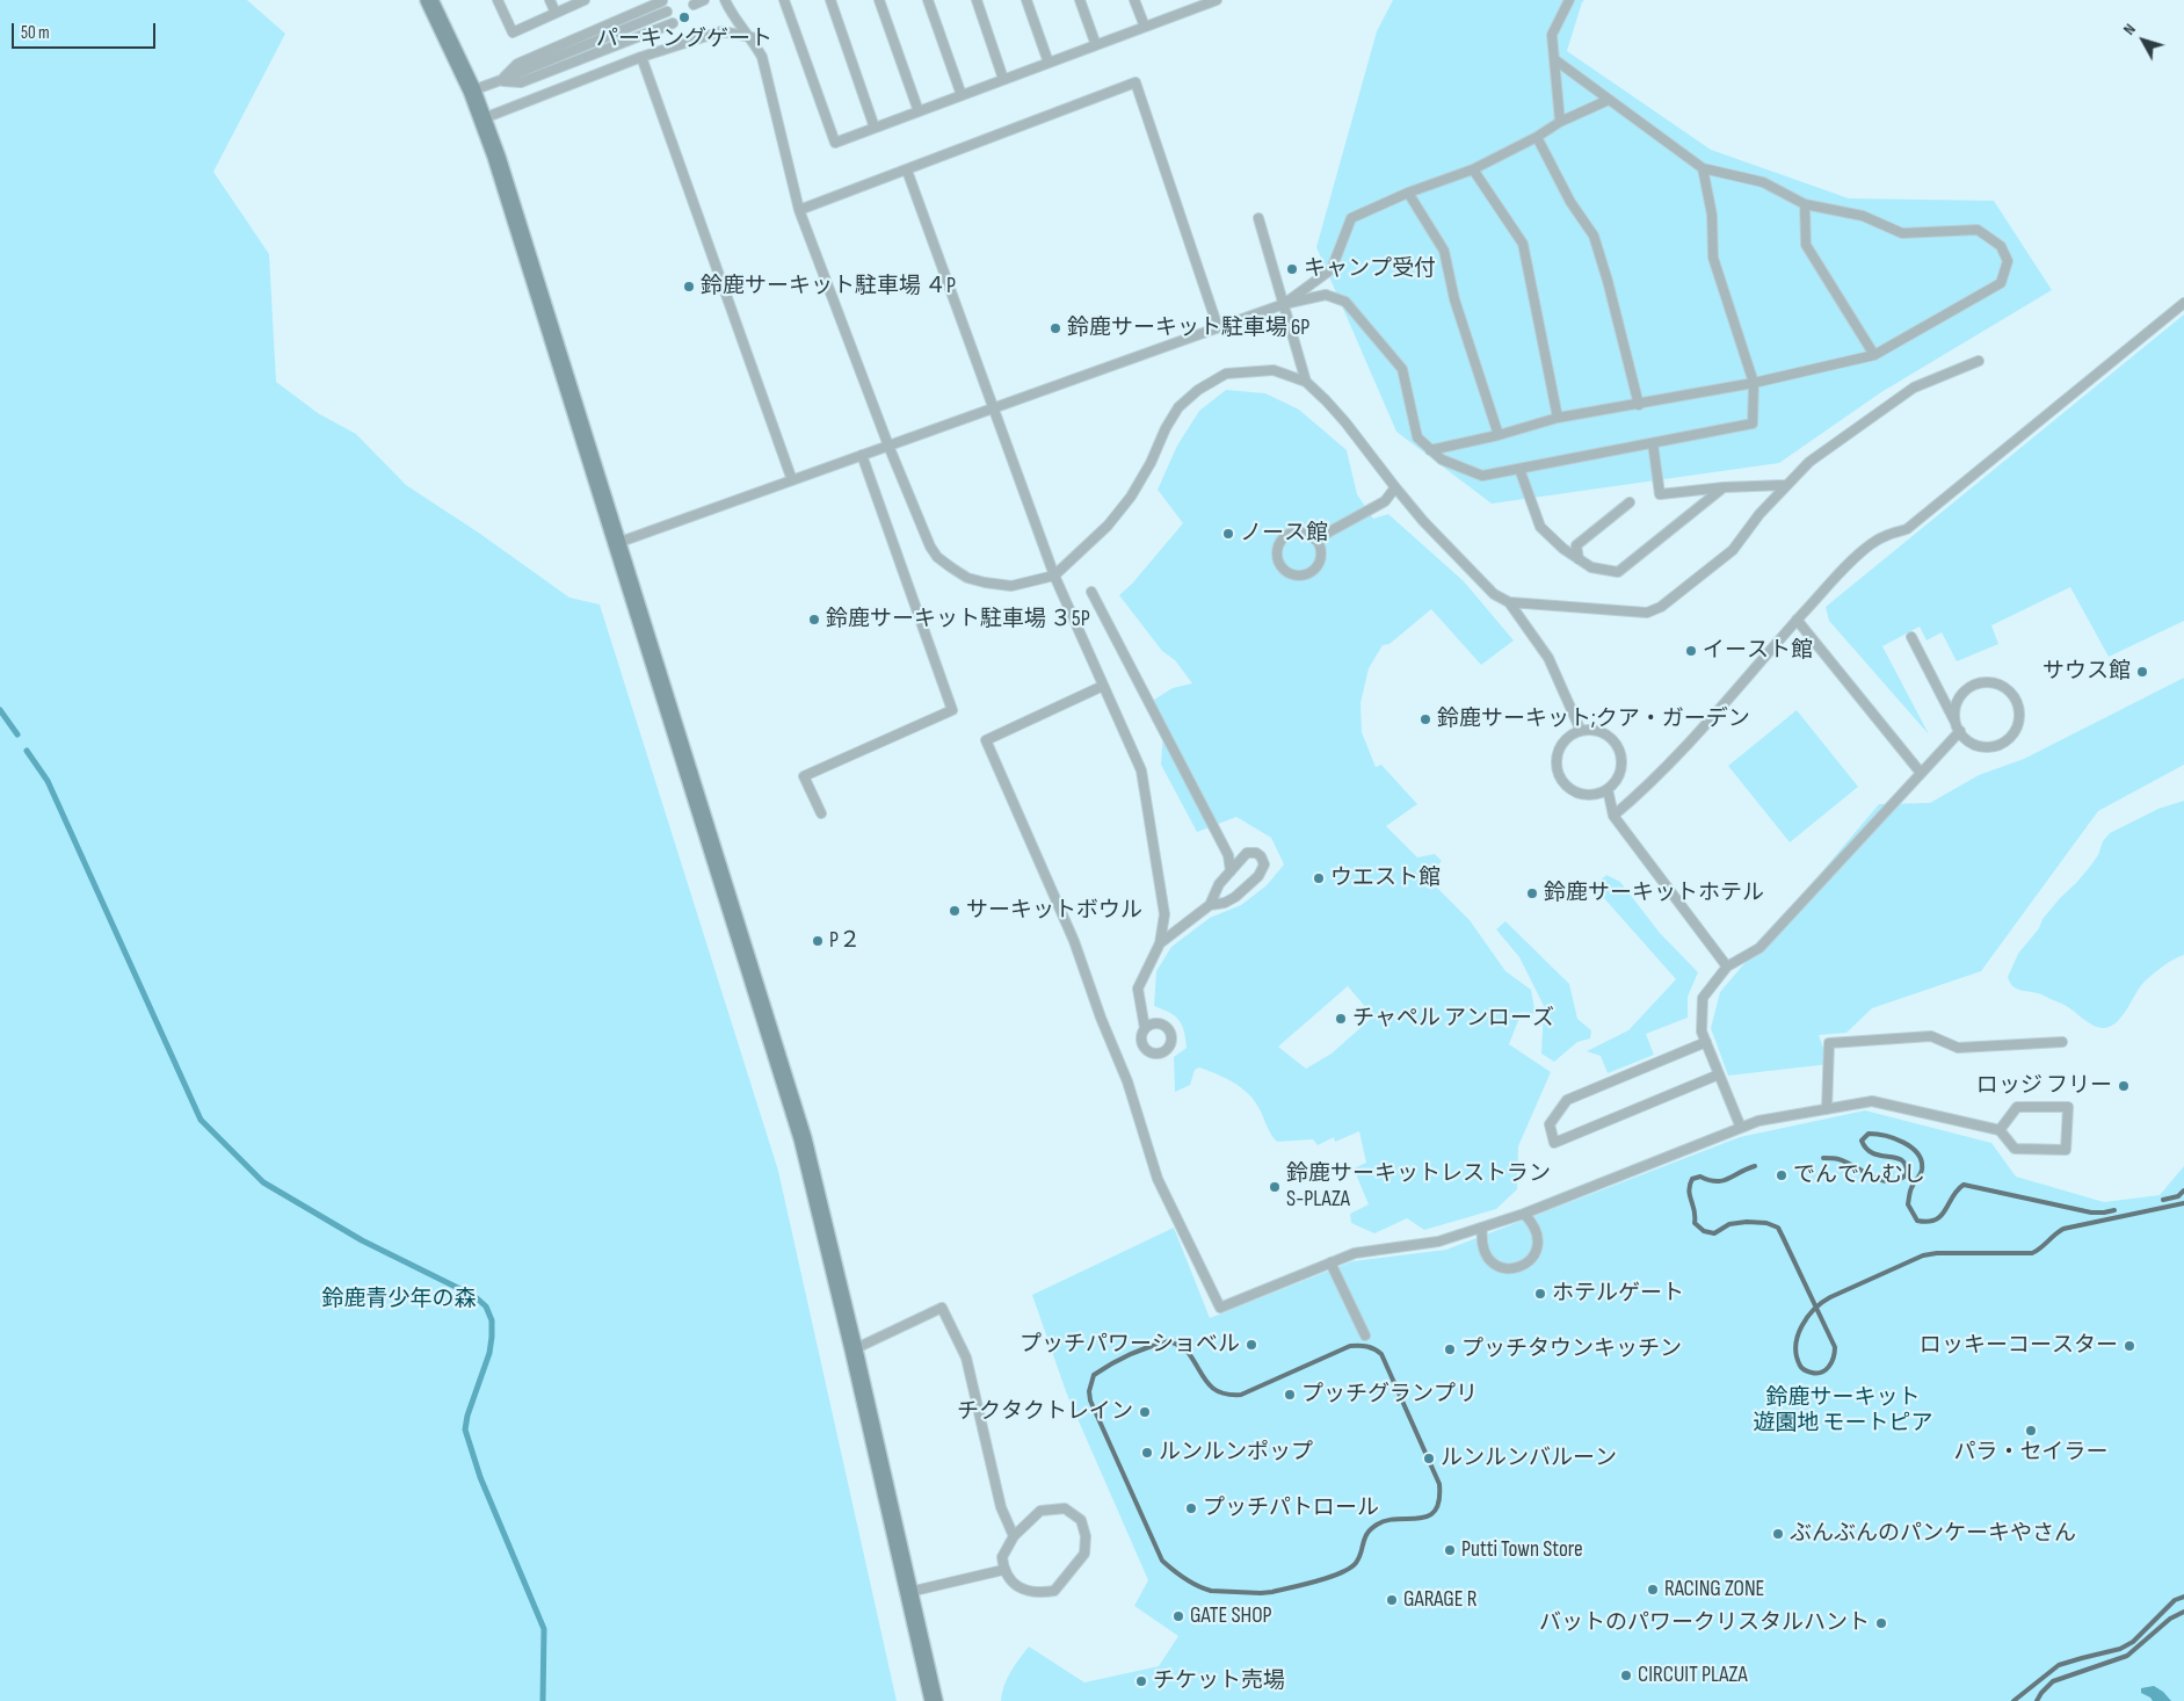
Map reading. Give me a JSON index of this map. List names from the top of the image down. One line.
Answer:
{"parks":["鈴鹿青少年の森","鈴鹿サーキット 遊園地 モートピア"],"places":["パーキングゲート","キャンプ受付","鈴鹿サーキット駐車場 ４P","鈴鹿サーキット駐車場 6P","ノース館","鈴鹿サーキット駐車場 ３5P","イースト館","サウス館","鈴鹿サーキット;クア・ガーデン","ウエスト館","鈴鹿サーキットホテル","サーキットボウル","P２","チャペル アンローズ","ロッジ フリー","でんでんむし","鈴鹿サーキットレストラン S-PLAZA","ホテルゲート","プッチパワーショベル","ロッキーコースター","プッチタウンキッチン","プッチグランプリ","チクタクトレイン","パラ・セイラー","ルンルンポップ","ルンルンバルーン","プッチパトロール","ぶんぶんのパンケーキやさん","Putti Town Store","RACING ZONE","GARAGE R","GATE SHOP","バットのパワークリスタルハント","CIRCUIT PLAZA","チケット売場"],"scale_bar":"50 m","north":"top left"}
